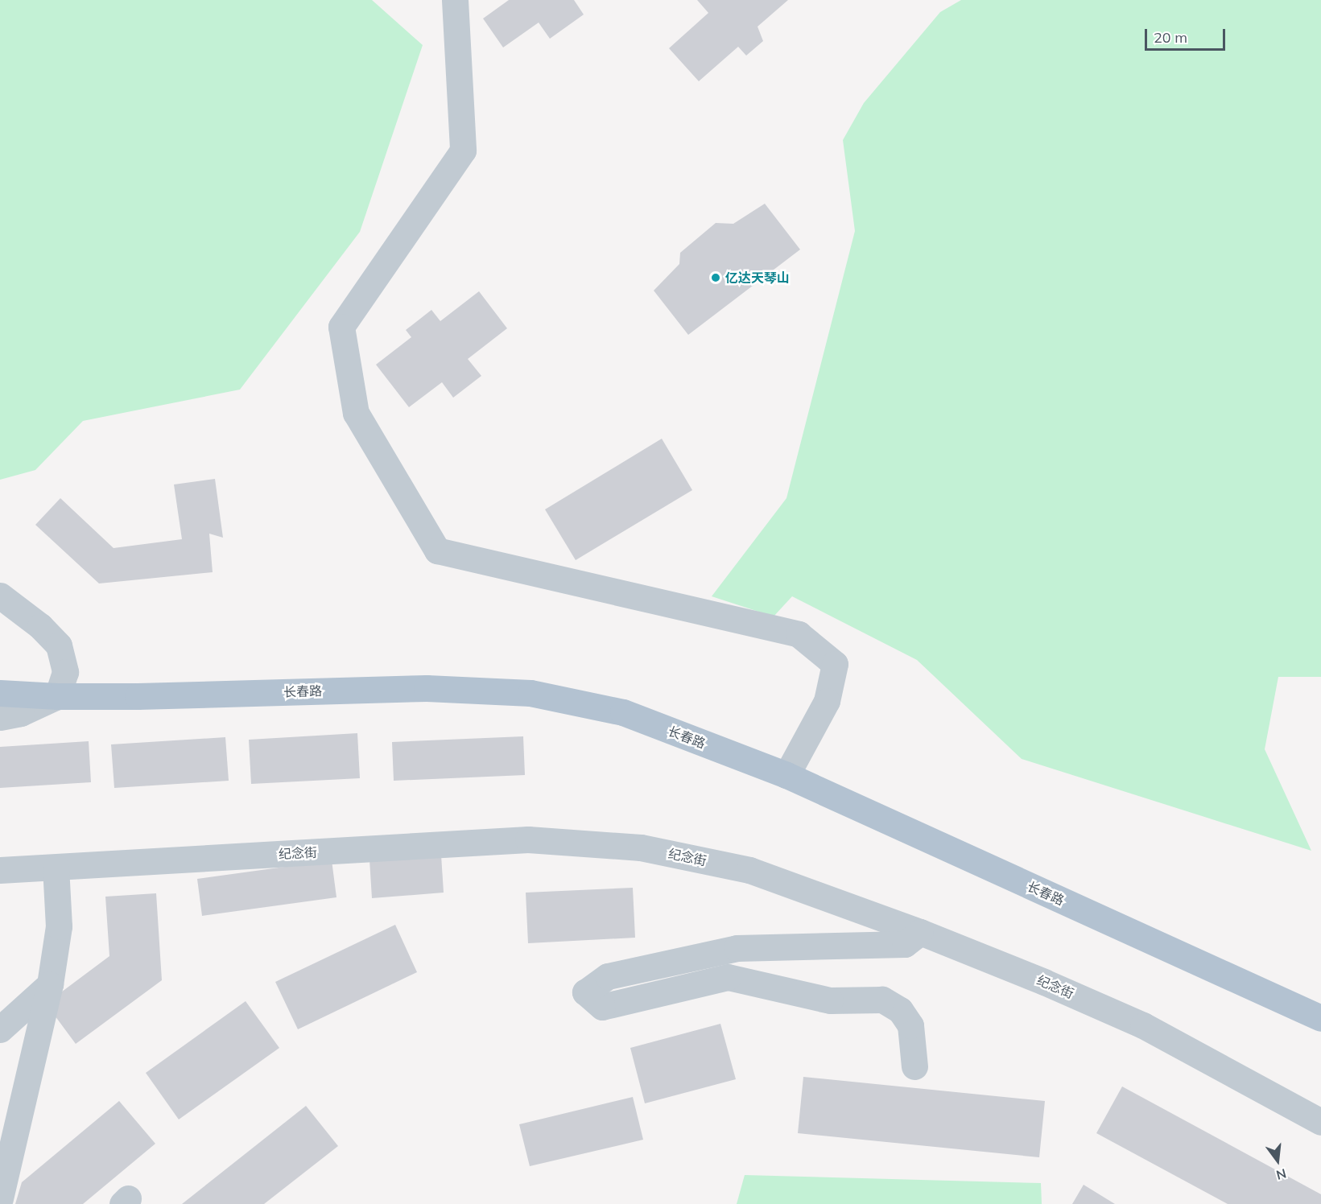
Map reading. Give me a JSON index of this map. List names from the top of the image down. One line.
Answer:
{"streets":{"main road":["长春路"],"street":["纪念街"]},"places":["亿达天琴山"],"scale_bar":"20 m","north":"bottom"}
